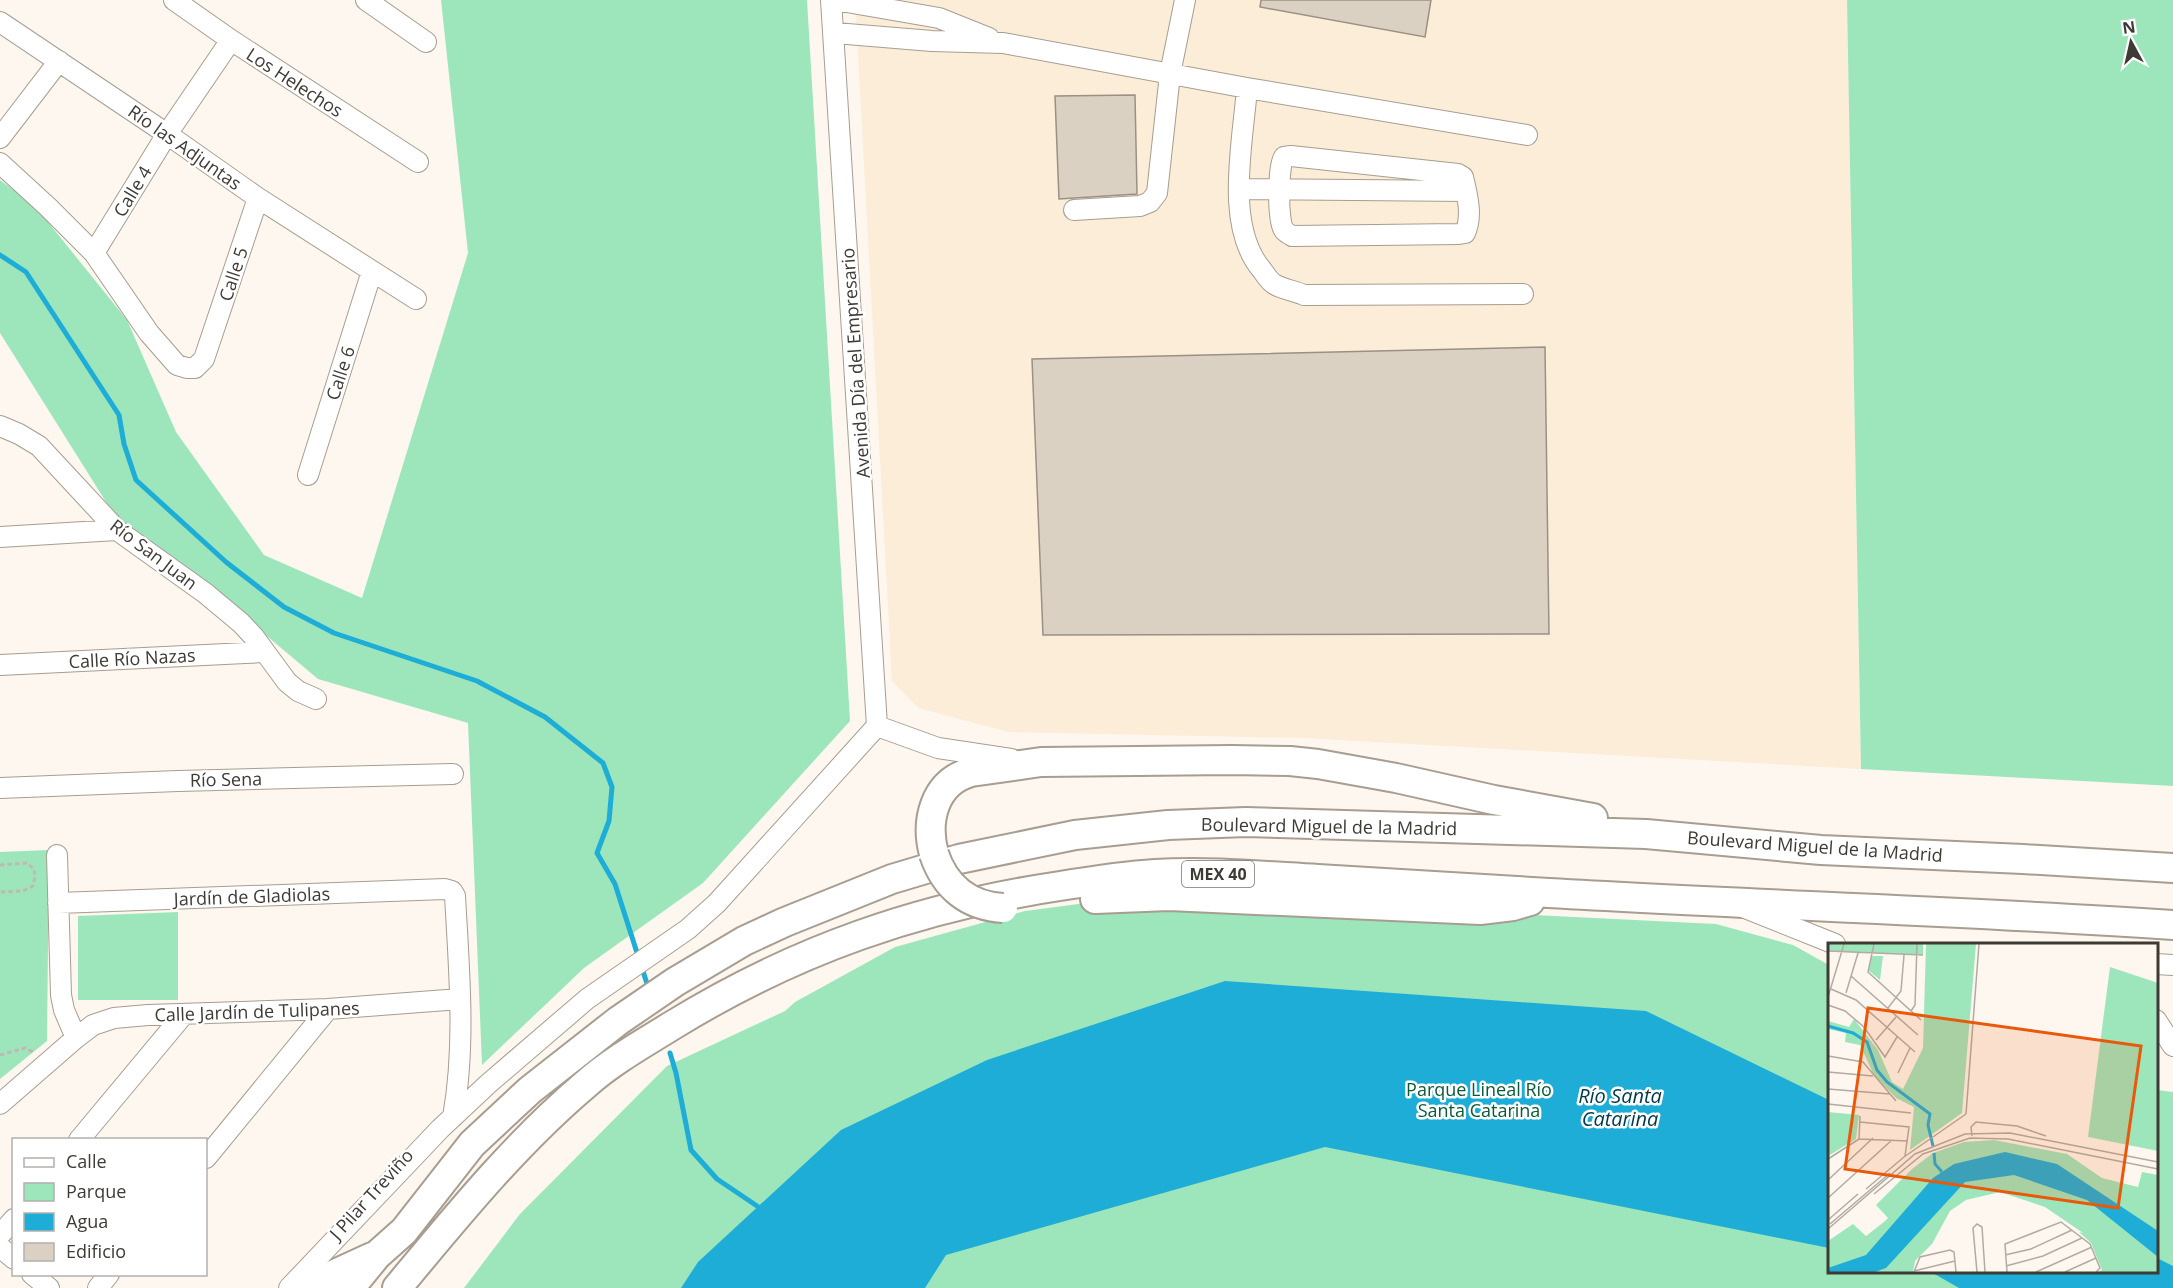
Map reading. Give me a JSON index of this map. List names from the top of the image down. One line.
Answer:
{"streets":{"highway":["Boulevard Miguel de la Madrid","MEX 40"],"street":["Los Helechos","Río las Adjuntas","Calle 4","Calle 5","Avenida Día del Empresario","Calle 6","Río San Juan","Calle Río Nazas","Río Sena","Jardín de Gladiolas","Calle Jardín de Tulipanes"]},"crossings":[["Los Helechos","Calle 4"],["Río las Adjuntas","Calle 4"],["Río las Adjuntas","Calle 5"],["Río las Adjuntas","Calle 6"],["Calle 4","Calle 5"],["Río San Juan","Calle Río Nazas"],["Jardín de Gladiolas","Calle Jardín de Tulipanes"]],"water":["Río Santa Catarina"],"parks":["Parque Lineal Río Santa Catarina"],"legend":["Calle","Parque","Agua","Edificio"],"north":"top"}
